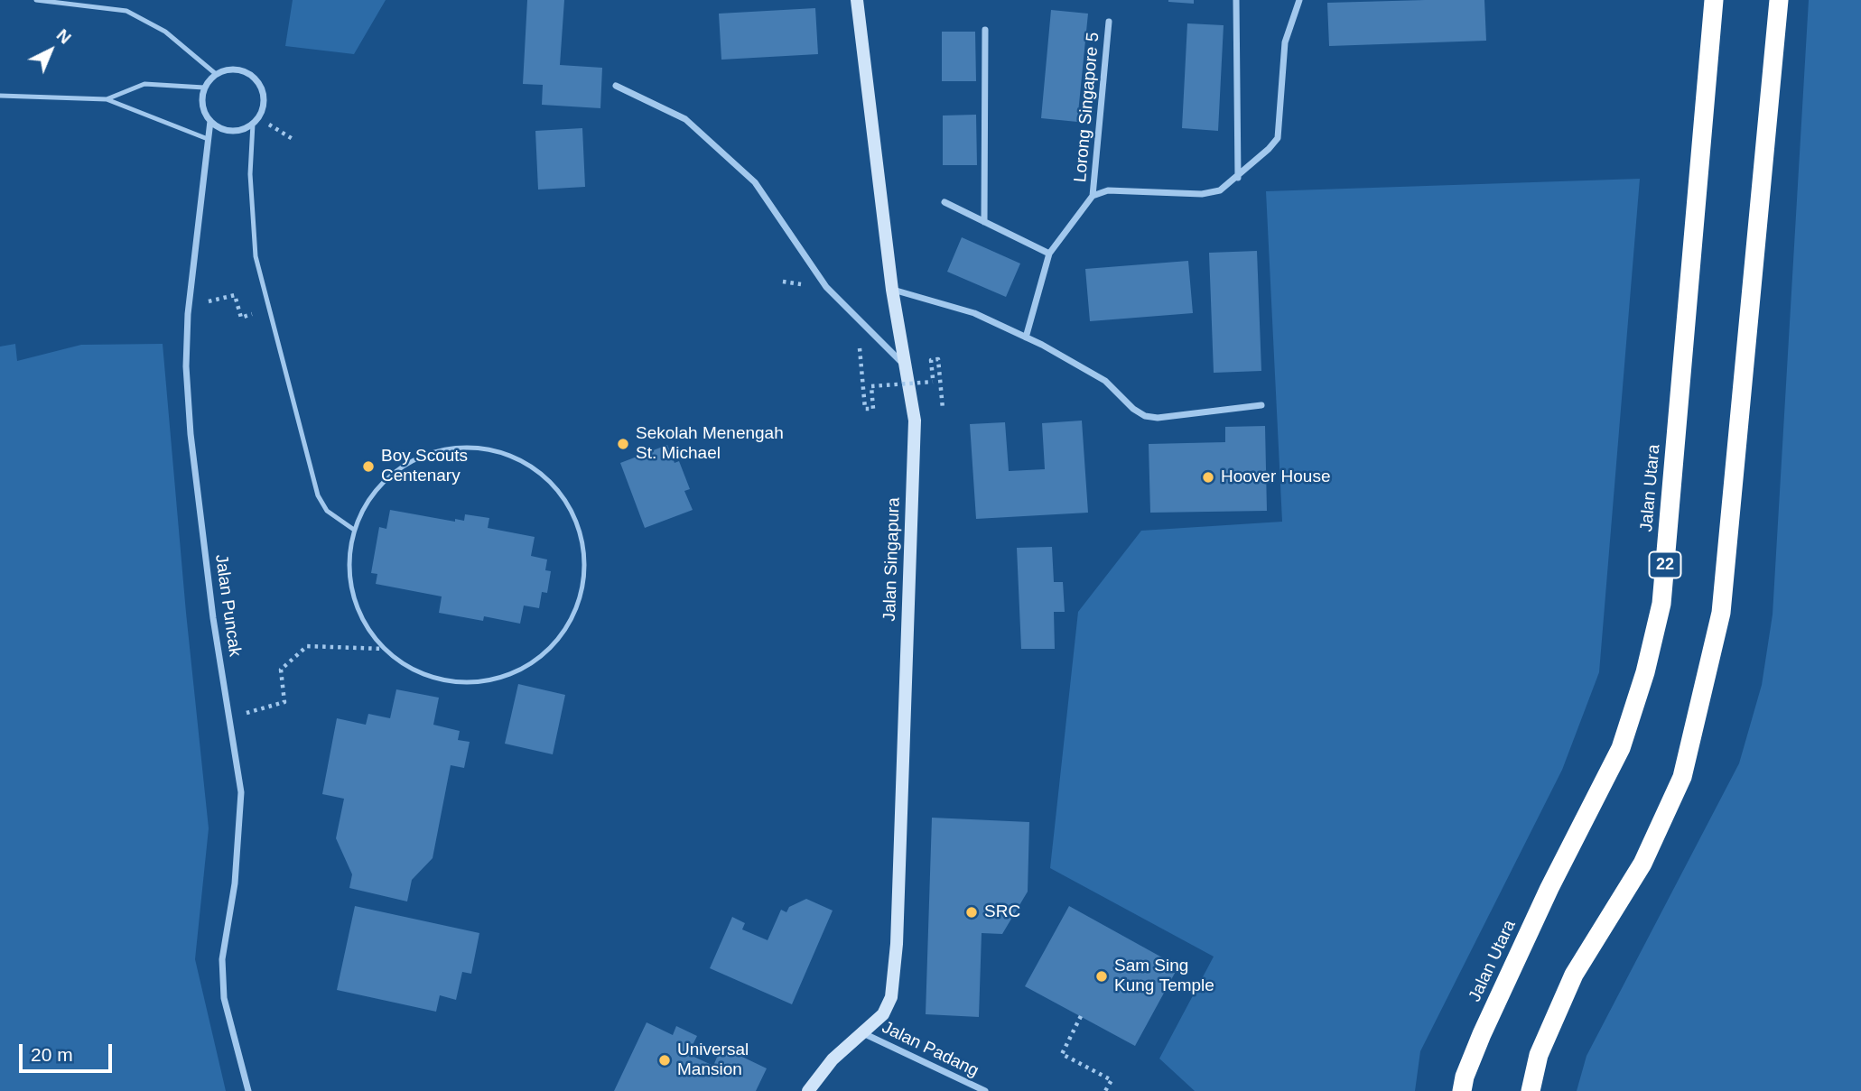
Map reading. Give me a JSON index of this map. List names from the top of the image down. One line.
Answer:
{"streets":{"highway":["Jalan Utara","22"],"street":["Lorong Singapore 5","Jalan Singapura","Jalan Puncak","Jalan Padang"]},"crossings":[["Jalan Singapura","Jalan Padang"]],"places":["Sekolah Menengah St. Michael","Boy Scouts Centenary","Hoover House","SRC","Sam Sing Kung Temple","Universal Mansion"],"scale_bar":"20 m","north":"top right"}
